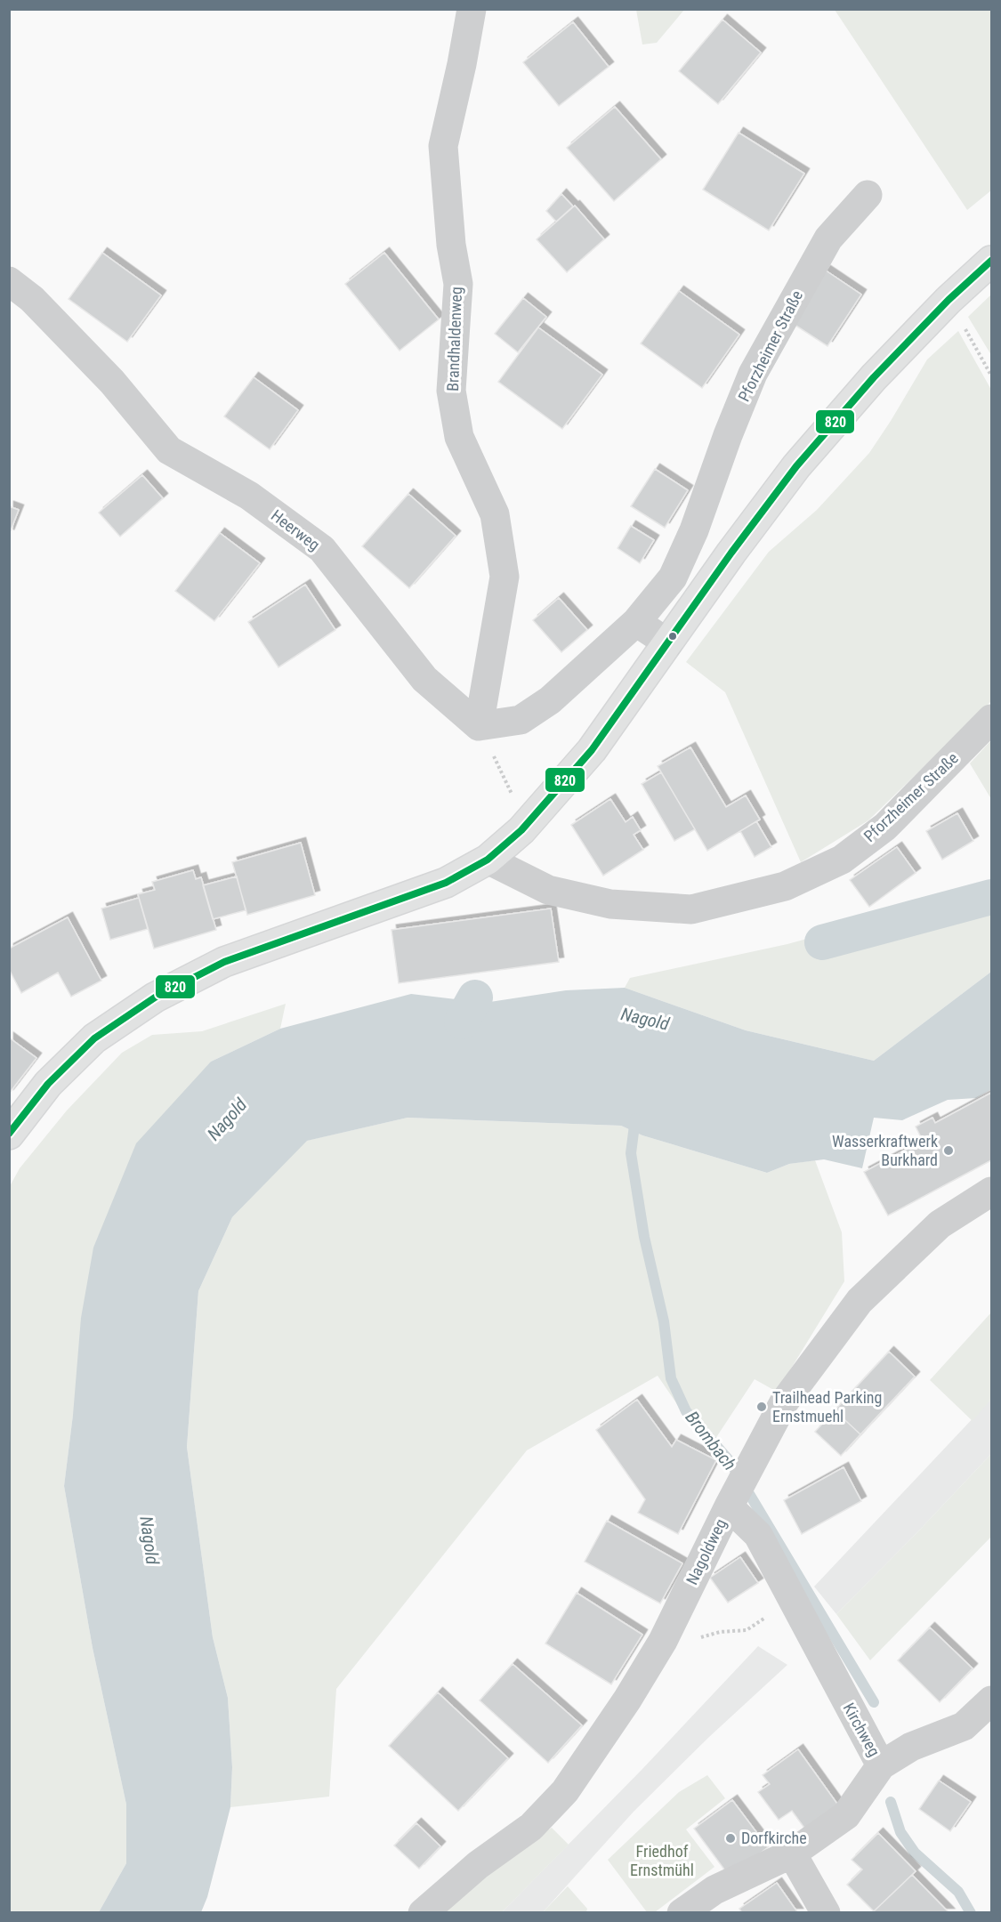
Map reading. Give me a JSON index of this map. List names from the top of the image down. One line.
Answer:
{"streets":{"street":["Brandhaldenweg","Pforzheimer Straße","Heerweg","Nagoldweg","Kirchweg"]},"crossings":[["Brandhaldenweg","Pforzheimer Straße"],["Brandhaldenweg","Heerweg"],["Pforzheimer Straße","Heerweg"],["Nagoldweg","Kirchweg"]],"water":["Nagold","Brombach"],"parks":["Friedhof Ernstmühl"],"places":["Wasserkraftwerk Burkhard","Trailhead Parking Ernstmuehl","Dorfkirche"],"lines":["transit line 820"]}
